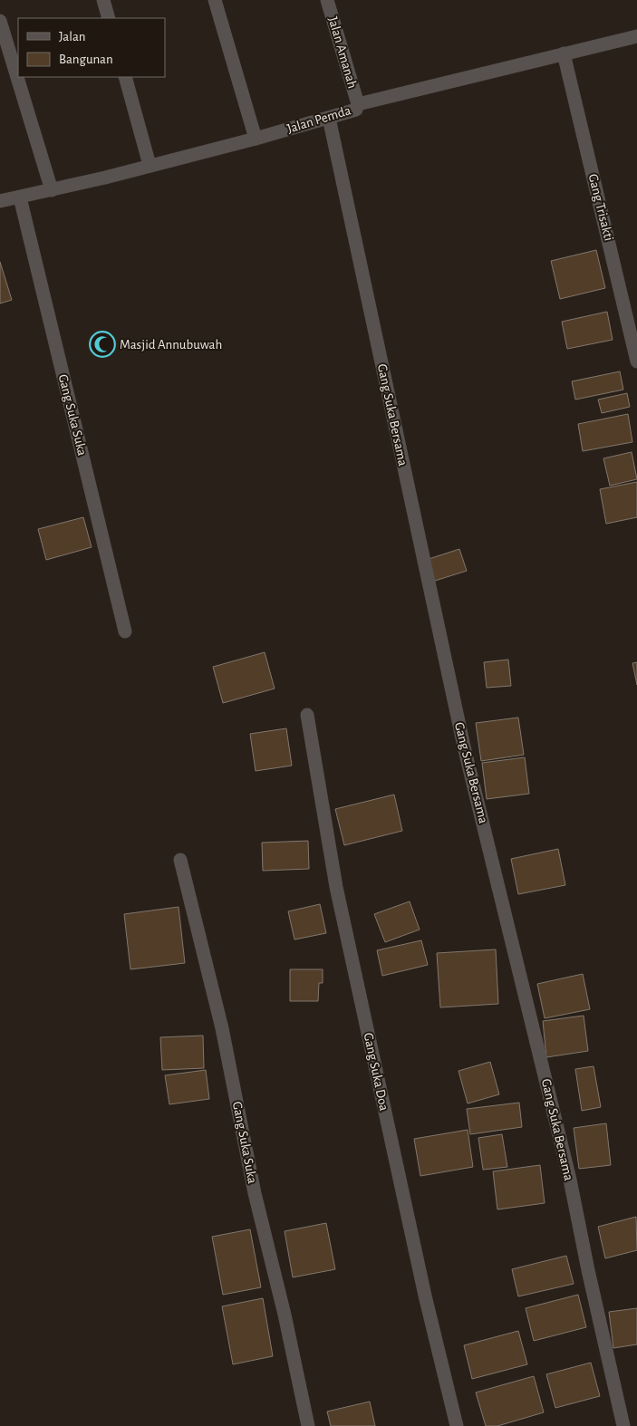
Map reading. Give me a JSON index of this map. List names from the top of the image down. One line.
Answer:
{"streets":{"street":["Jalan Amanah","Jalan Pemda","Gang Trisakti","Gang Suka Suka","Gang Suka Bersama","Gang Suka Doa"]},"crossings":[["Jalan Amanah","Jalan Pemda"],["Jalan Pemda","Gang Trisakti"],["Jalan Pemda","Gang Suka Suka"],["Jalan Pemda","Gang Suka Bersama"]],"places":{"mosque":["Masjid Annubuwah"]},"legend":["Jalan","Bangunan"]}
